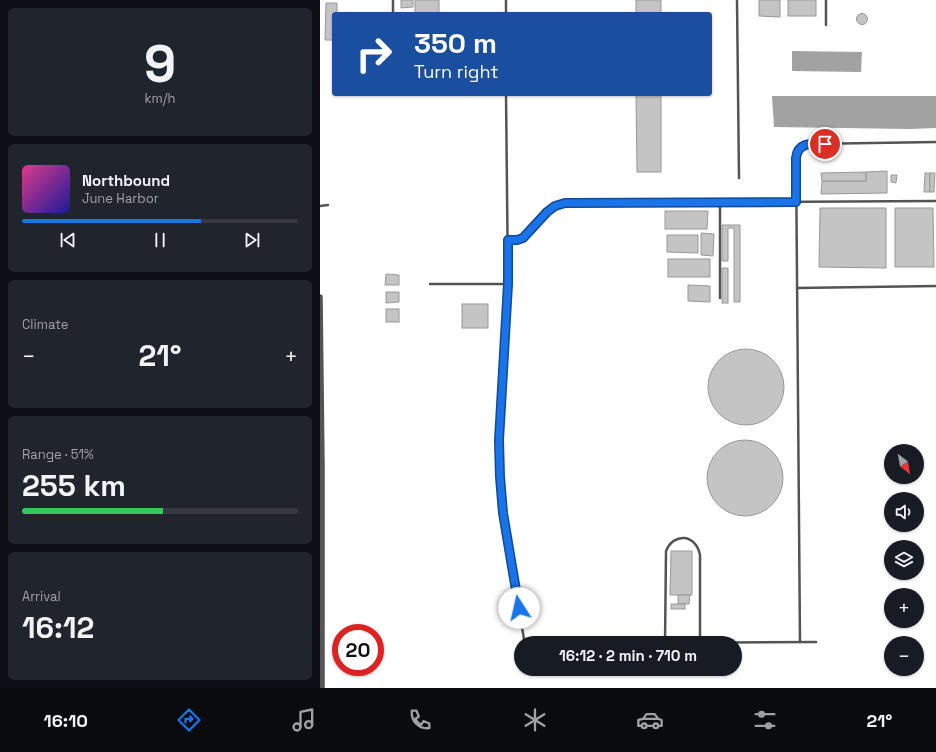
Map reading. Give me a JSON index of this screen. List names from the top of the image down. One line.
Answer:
{"north":"bottom right","page":{"tile":[["9","km/h"],"Climate",["Range · 51%","255 km"],["Arrival","16:12"]],"turn":["350 m","Turn right"],"song":["Northbound","June Harbor"],"heat":["−","21°","+"],"map_buttons":["+","−"],"limit":"20","trip":"16:12 · 2 min · 710 m","tabs":["16:10","21°"]}}
